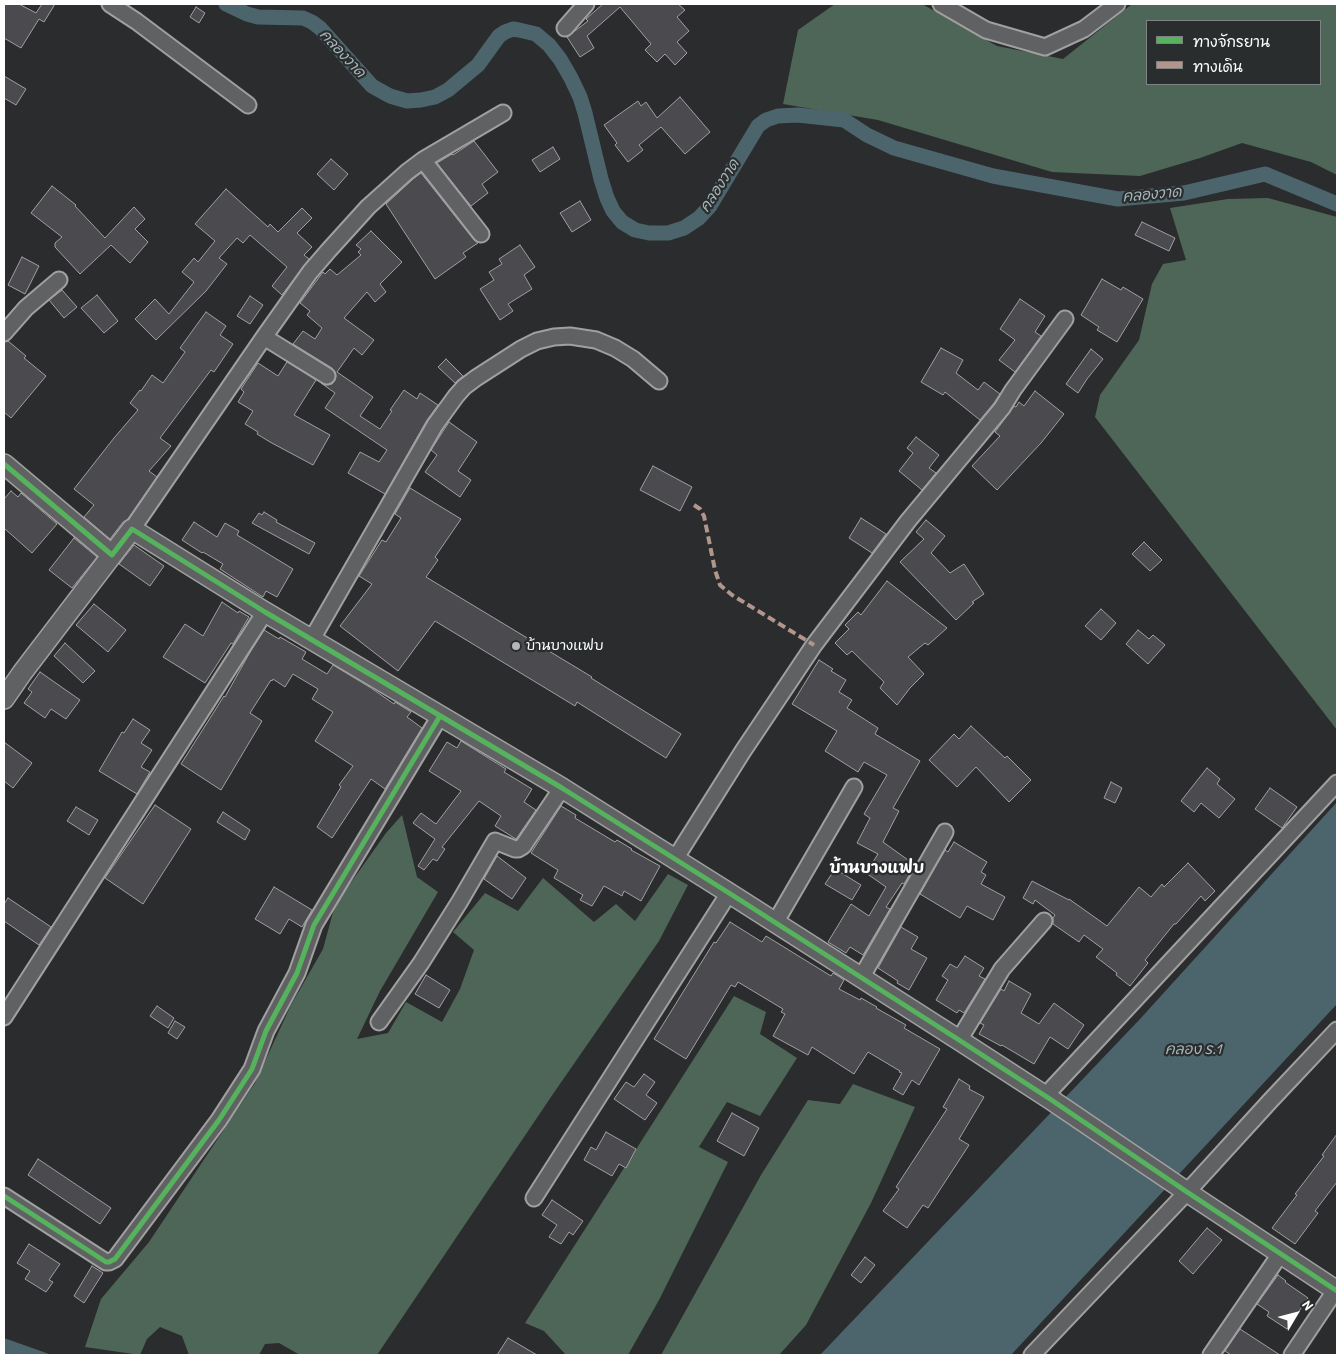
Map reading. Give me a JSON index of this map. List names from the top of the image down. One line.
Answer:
{"districts":["บ้านบางแฟบ"],"water":["คลองวาด","คลอง ร.1"],"places":["บ้านบางแฟบ"],"legend":["ทางจักรยาน","ทางเดิน"],"north":"top right"}
